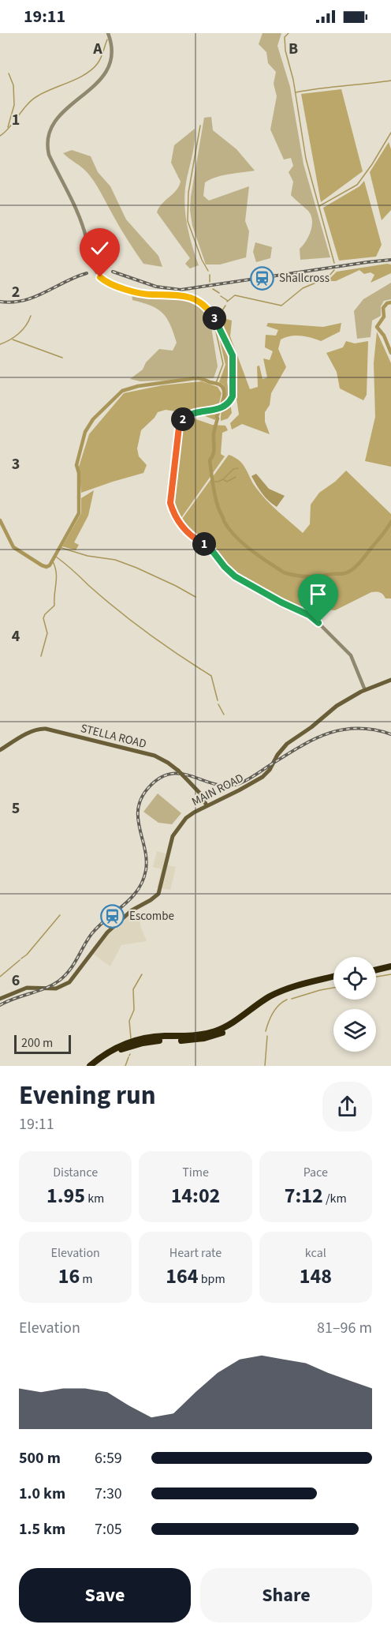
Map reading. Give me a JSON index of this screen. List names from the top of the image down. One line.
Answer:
{"streets":{"main road":["STELLA ROAD","MAIN ROAD"]},"crossings":[["STELLA ROAD","MAIN ROAD"]],"places":{"station":["Shallcross","Escombe"]},"scale_bar":"200 m","page":{"status":"19:11","pins":["3","2","1"],"scale":"200 m","heading":["Evening run","19:11"],"stats":[["Distance","1.95 km"],["Time","14:02"],["Pace","7:12 /km"],["Elevation","16 m"],["Heart rate","164 bpm"],["kcal","148"]],"chart":["Elevation","81–96 m"],"list":[{"name":"500 m","note":"6:59"},{"name":"1.0 km","note":"7:30"},{"name":"1.5 km","note":"7:05"}],"buttons":["Save","Share"]},"grid":{"columns":["A","B"],"rows":["1","2","3","4","5","6"]}}
